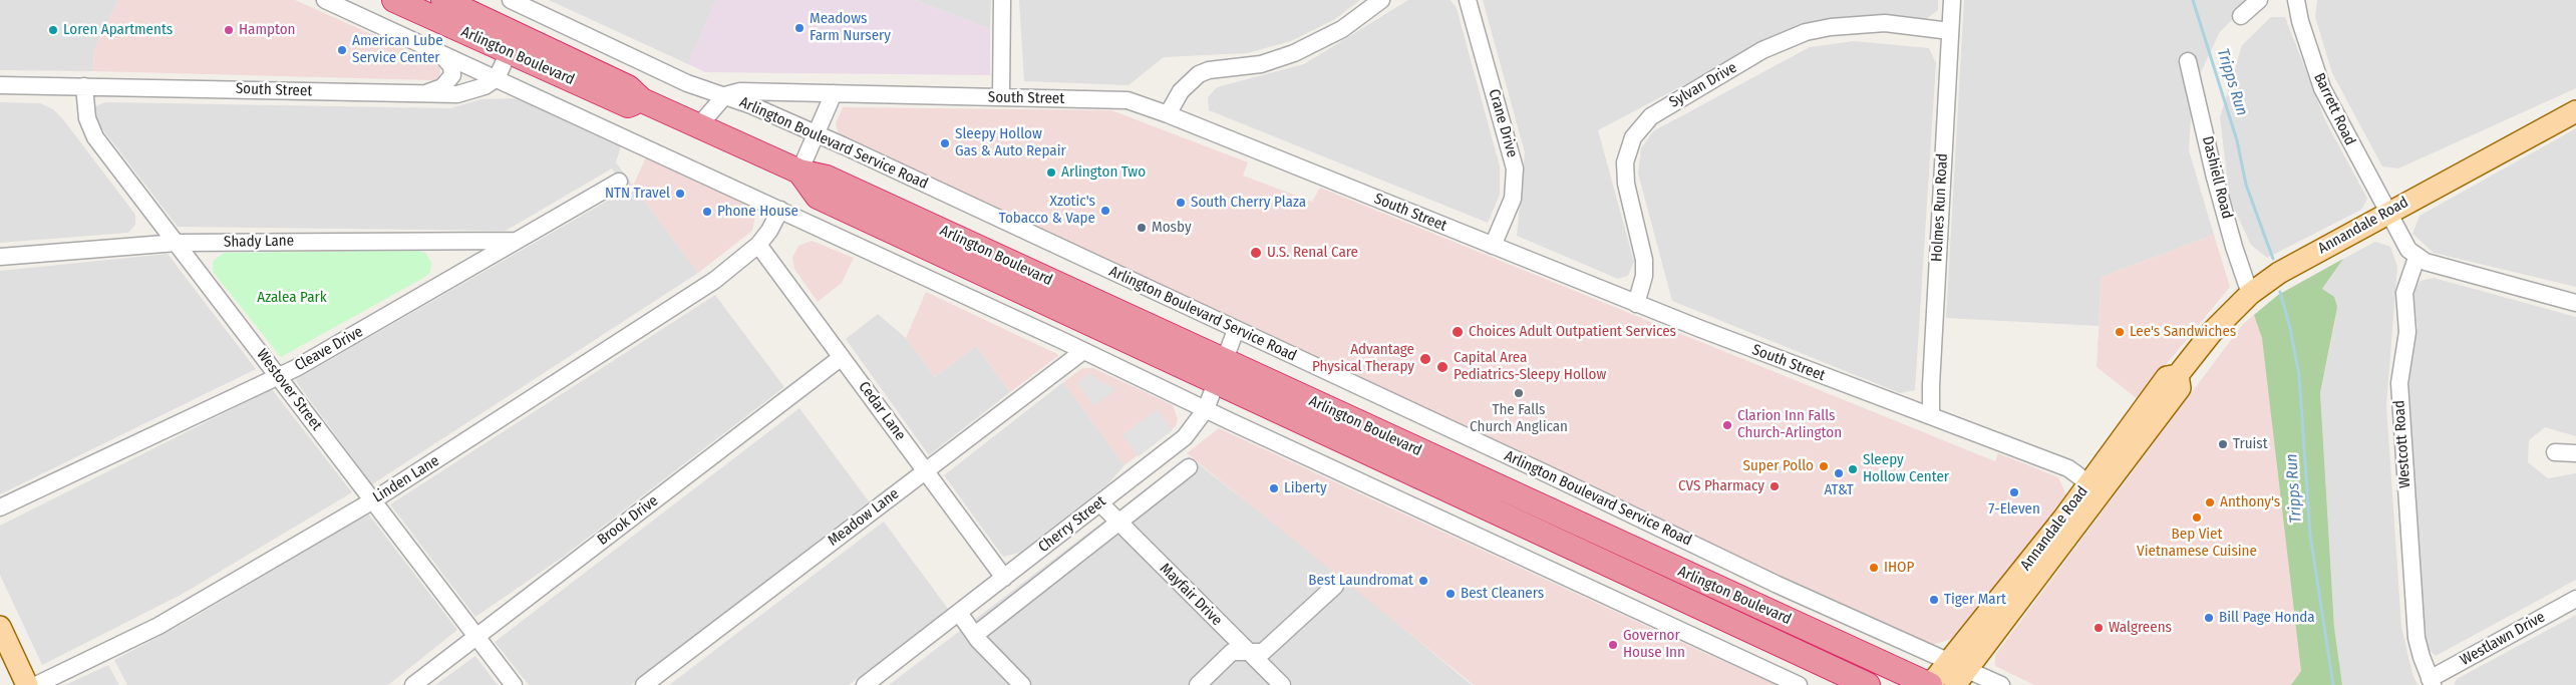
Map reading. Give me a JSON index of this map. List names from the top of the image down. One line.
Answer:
{"streets":{"highway":["Arlington Boulevard"],"main road":["Annandale Road"],"street":["Sylvan Drive","South Street","Barrett Road","Crane Drive","Arlington Boulevard Service Road","Dashiell Road","Holmes Run Road","Shady Lane","Cleave Drive","Westover Street","Cedar Lane","Westcott Road","Linden Lane","Meadow Lane","Brook Drive","Cherry Street","Mayfair Drive","Westlawn Drive"]},"crossings":[["Arlington Boulevard","Annandale Road"],["Arlington Boulevard","Cherry Street"],["Sylvan Drive","South Street"],["Sylvan Drive","Holmes Run Road"],["South Street","Crane Drive"],["South Street","Arlington Boulevard Service Road"],["South Street","Holmes Run Road"],["South Street","Annandale Road"],["South Street","Westover Street"],["Barrett Road","Annandale Road"],["Arlington Boulevard Service Road","Annandale Road"],["Arlington Boulevard Service Road","Cherry Street"],["Dashiell Road","Annandale Road"],["Shady Lane","Cleave Drive"],["Shady Lane","Westover Street"],["Cleave Drive","Westover Street"],["Westover Street","Linden Lane"],["Westover Street","Brook Drive"],["Cedar Lane","Linden Lane"],["Cedar Lane","Meadow Lane"],["Cedar Lane","Brook Drive"],["Cedar Lane","Cherry Street"],["Westcott Road","Westlawn Drive"],["Cherry Street","Mayfair Drive"]],"water":["Tripps Run"],"parks":["Azalea Park"],"places":["Meadows Farm Nursery","Loren Apartments","Hampton","American Lube Service Center","Sleepy Hollow Gas & Auto Repair","Arlington Two","NTN Travel","South Cherry Plaza","Xzotic's Tobacco & Vape","Phone House","Mosby","U.S. Renal Care","Choices Adult Outpatient Services","Lee's Sandwiches","Advantage Physical Therapy","Capital Area Pediatrics-Sleepy Hollow","The Falls Church Anglican","Clarion Inn Falls Church-Arlington","Truist","Super Pollo","Sleepy Hollow Center","AT&T","CVS Pharmacy","Liberty","7-Eleven","Anthony's","Bep Viet Vietnamese Cuisine","IHOP","Best Laundromat","Best Cleaners","Tiger Mart","Bill Page Honda","Walgreens","Governor House Inn"]}
